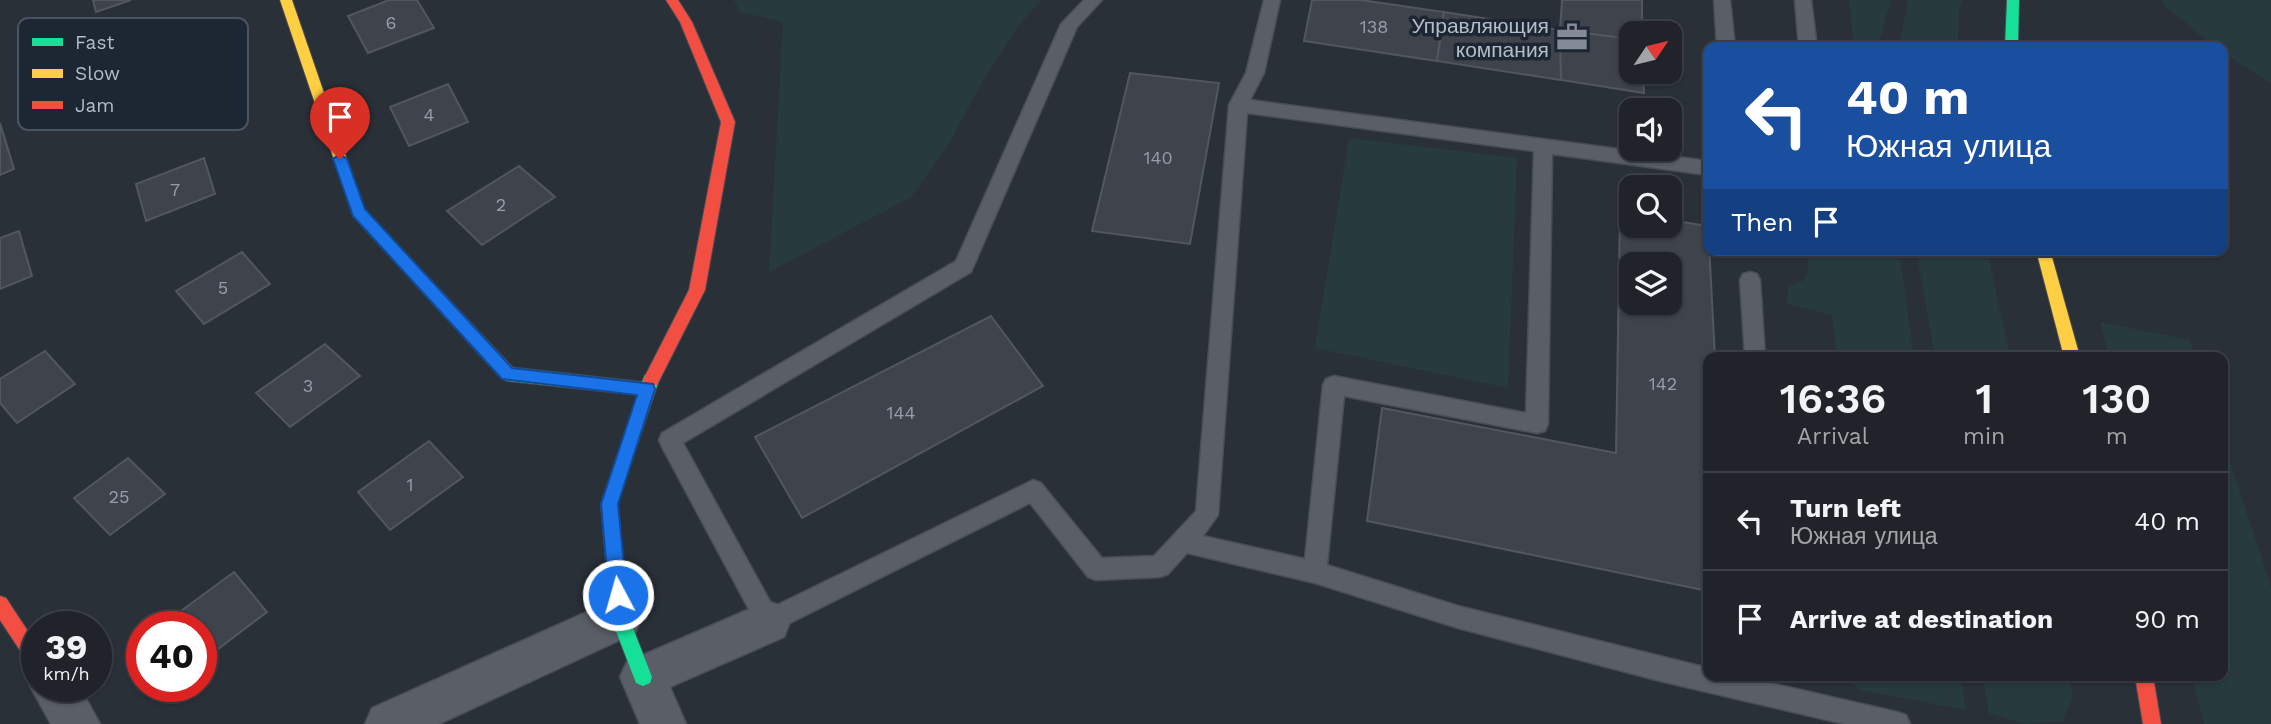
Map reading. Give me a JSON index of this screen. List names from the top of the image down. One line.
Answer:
{"places":{"office":["Управляющия компания"]},"house_numbers":["6","138","4","140","7","2","5","142","3","144","1","25"],"legend":["Fast","Slow","Jam"],"north":"top right","page":{"turn":["40 m","Южная улица"],"then":"Then","eta":["16:36","Arrival","1","min","130","m"],"list":[{"name":"Turn left","note":"Южная улица","value":"40 m"},{"name":"Arrive at destination","value":"90 m"}],"speed":"39 km/h","limit":"40"}}
